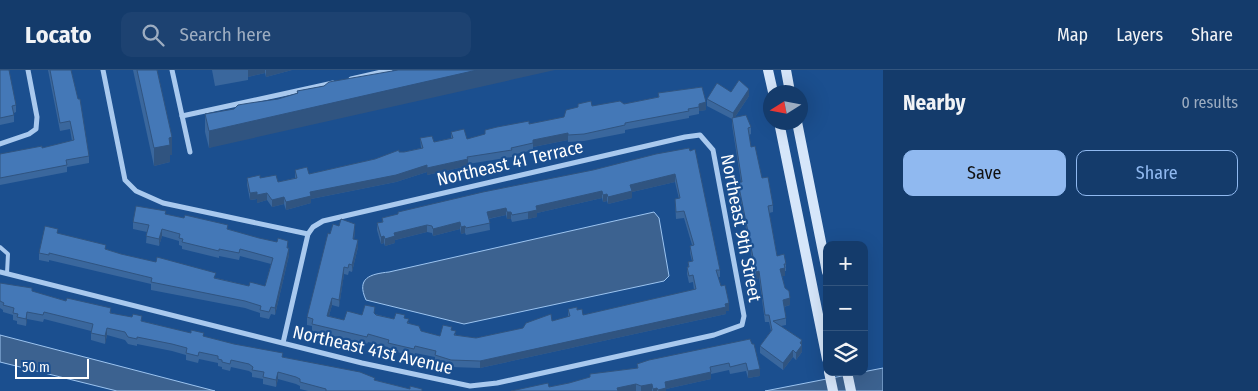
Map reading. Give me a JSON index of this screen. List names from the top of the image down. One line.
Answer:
{"streets":{"street":["Northeast 41 Terrace","Northeast 9th Street","Northeast 41st Avenue"]},"crossings":[["Northeast 41 Terrace","Northeast 9th Street"],["Northeast 9th Street","Northeast 41st Avenue"]],"scale_bar":"50 m","north":"left","page":{"header":"Locato","search":"Search here","nav":["Map","Layers","Share"],"heading":["Nearby","0 results"],"buttons":["Save","Share"],"map_buttons":["+","−"],"scale":"50 m"}}
